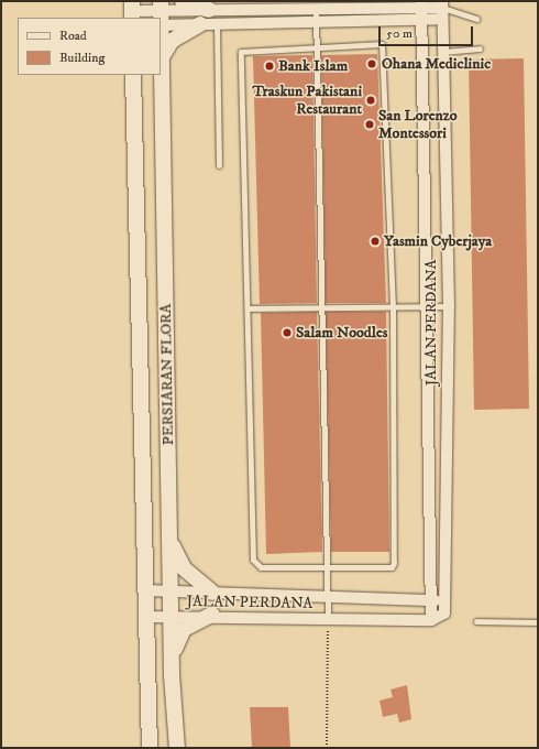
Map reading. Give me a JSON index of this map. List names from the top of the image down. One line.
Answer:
{"streets":{"main road":["PERSIARAN FLORA"],"street":["JALAN PERDANA"]},"crossings":[["JALAN PERDANA","PERSIARAN FLORA"]],"places":["Ohana Mediclinic","Bank Islam","Traskun Pakistani Restaurant","San Lorenzo Montessori","Yasmin Cyberjaya","Salam Noodles"],"legend":["Road","Building"],"scale_bar":"50 m"}
